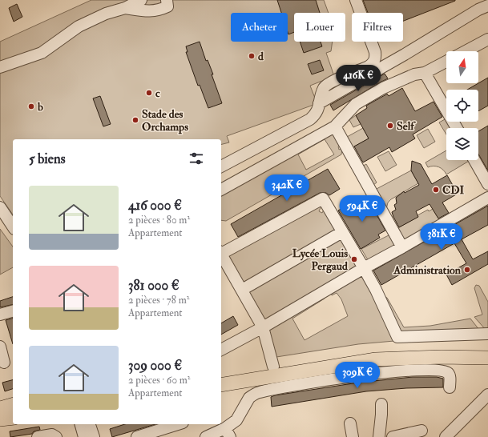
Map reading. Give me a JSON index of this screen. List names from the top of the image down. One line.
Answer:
{"places":["d","c","b","Stade des Orchamps","Self","CDI","Lycée Louis Pergaud","Administration"],"north":"top","page":{"chip":["Acheter","Louer","Filtres"],"price":["416K €","342K €","594K €","381K €","309K €"],"heading":"5 biens","list":[{"name":"416 000 €","note":"2 pièces · 80 m² · Appartement"},{"name":"381 000 €","note":"2 pièces · 78 m² · Appartement"},{"name":"309 000 €","note":"2 pièces · 60 m² · Appartement"}]}}
